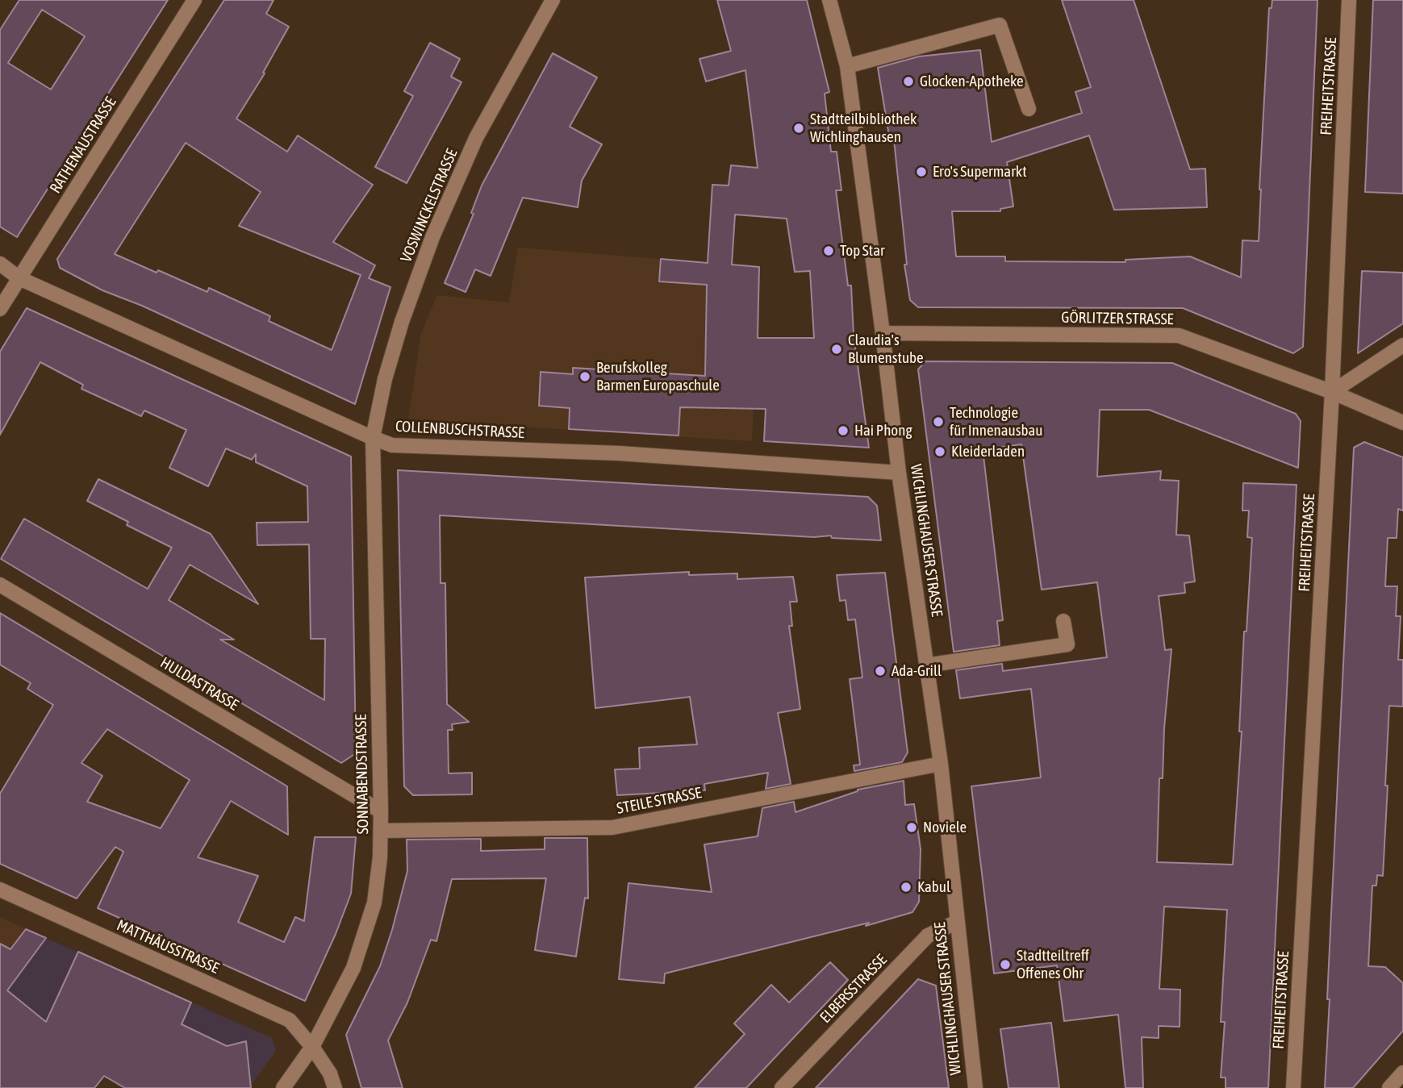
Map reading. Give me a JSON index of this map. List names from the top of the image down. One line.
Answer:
{"streets":{"street":["FREIHEITSTRASSE","RATHENAUSTRASSE","VOSWINCKELSTRASSE","GÖRLITZER STRASSE","COLLENBUSCHSTRASSE","WICHLINGHAUSER STRASSE","HULDASTRASSE","SONNABENDSTRASSE","STEILE STRASSE","MATTHÄUSSTRASSE","ELBERSSTRASSE"]},"crossings":[["FREIHEITSTRASSE","GÖRLITZER STRASSE"],["RATHENAUSTRASSE","COLLENBUSCHSTRASSE"],["VOSWINCKELSTRASSE","COLLENBUSCHSTRASSE"],["VOSWINCKELSTRASSE","SONNABENDSTRASSE"],["GÖRLITZER STRASSE","WICHLINGHAUSER STRASSE"],["COLLENBUSCHSTRASSE","WICHLINGHAUSER STRASSE"],["COLLENBUSCHSTRASSE","SONNABENDSTRASSE"],["WICHLINGHAUSER STRASSE","STEILE STRASSE"],["WICHLINGHAUSER STRASSE","ELBERSSTRASSE"],["HULDASTRASSE","SONNABENDSTRASSE"],["SONNABENDSTRASSE","STEILE STRASSE"],["SONNABENDSTRASSE","MATTHÄUSSTRASSE"]],"places":["Glocken-Apotheke","Stadtteilbibliothek Wichlinghausen","Ero's Supermarkt","Top Star","Claudia's Blumenstube","Berufskolleg Barmen Europaschule","Technologie für Innenausbau","Hai Phong","Kleiderladen","Ada-Grill","Noviele","Kabul","Stadtteiltreff Offenes Ohr"]}
